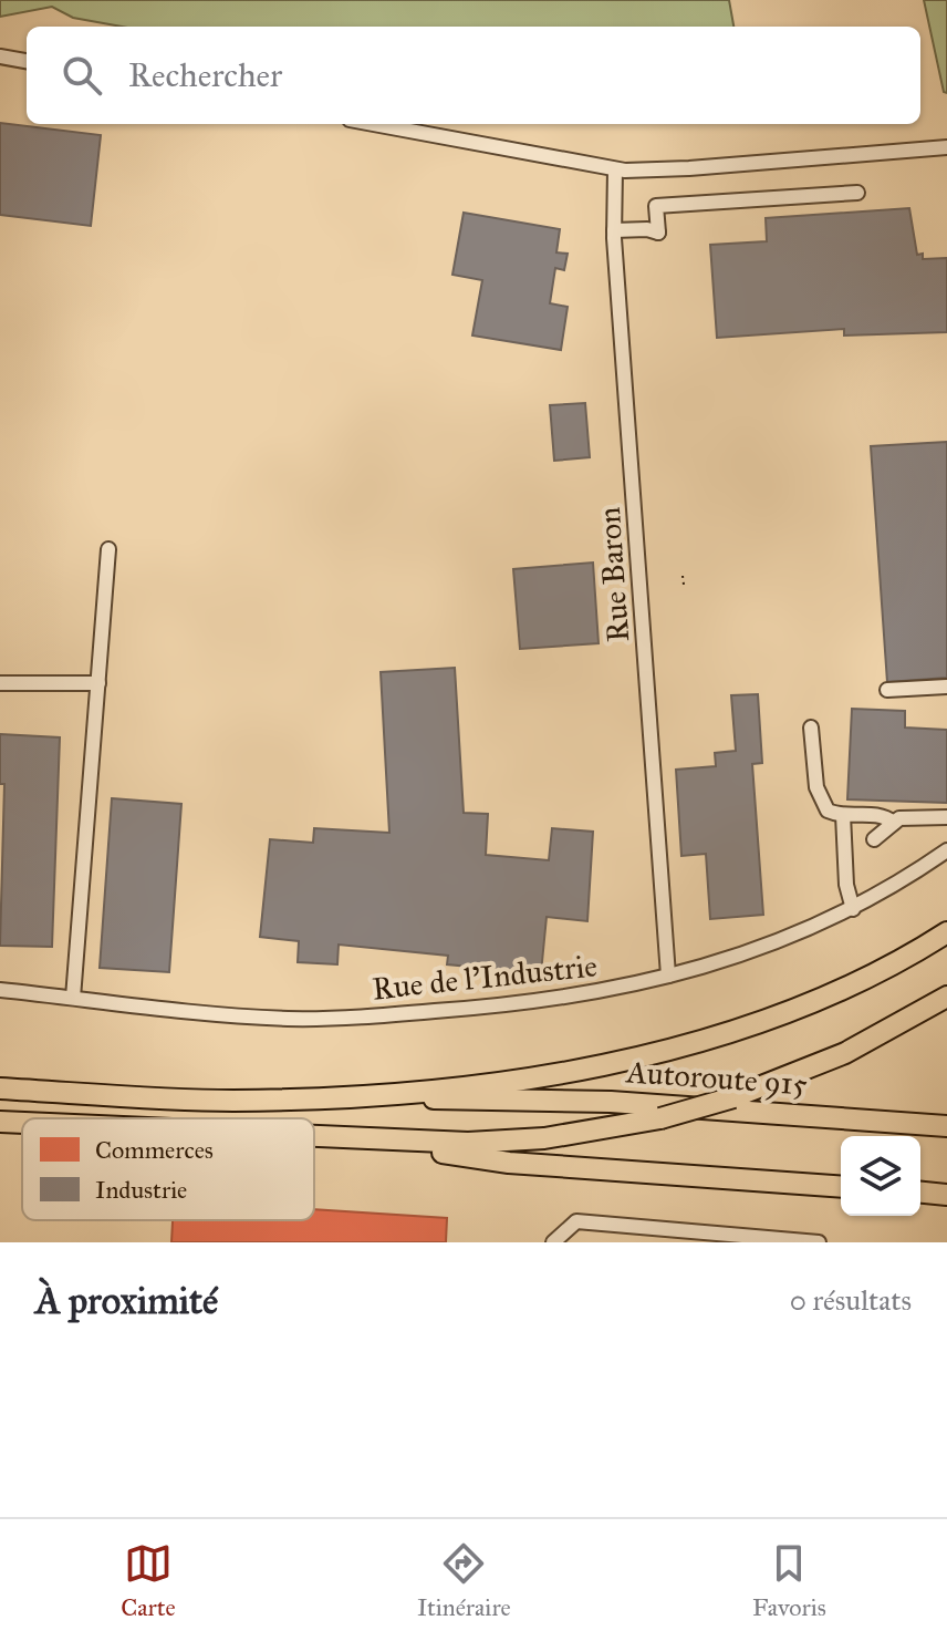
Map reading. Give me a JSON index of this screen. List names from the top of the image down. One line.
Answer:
{"streets":{"highway":["Autoroute 915"],"street":["Rue Baron","Rue de l'Industrie"]},"crossings":[["Rue Baron","Rue de l'Industrie"]],"legend":["Commerces","Industrie"],"page":{"search":"Rechercher","heading":["À proximité","0 résultats"],"nav":["Carte","Itinéraire","Favoris"]}}
